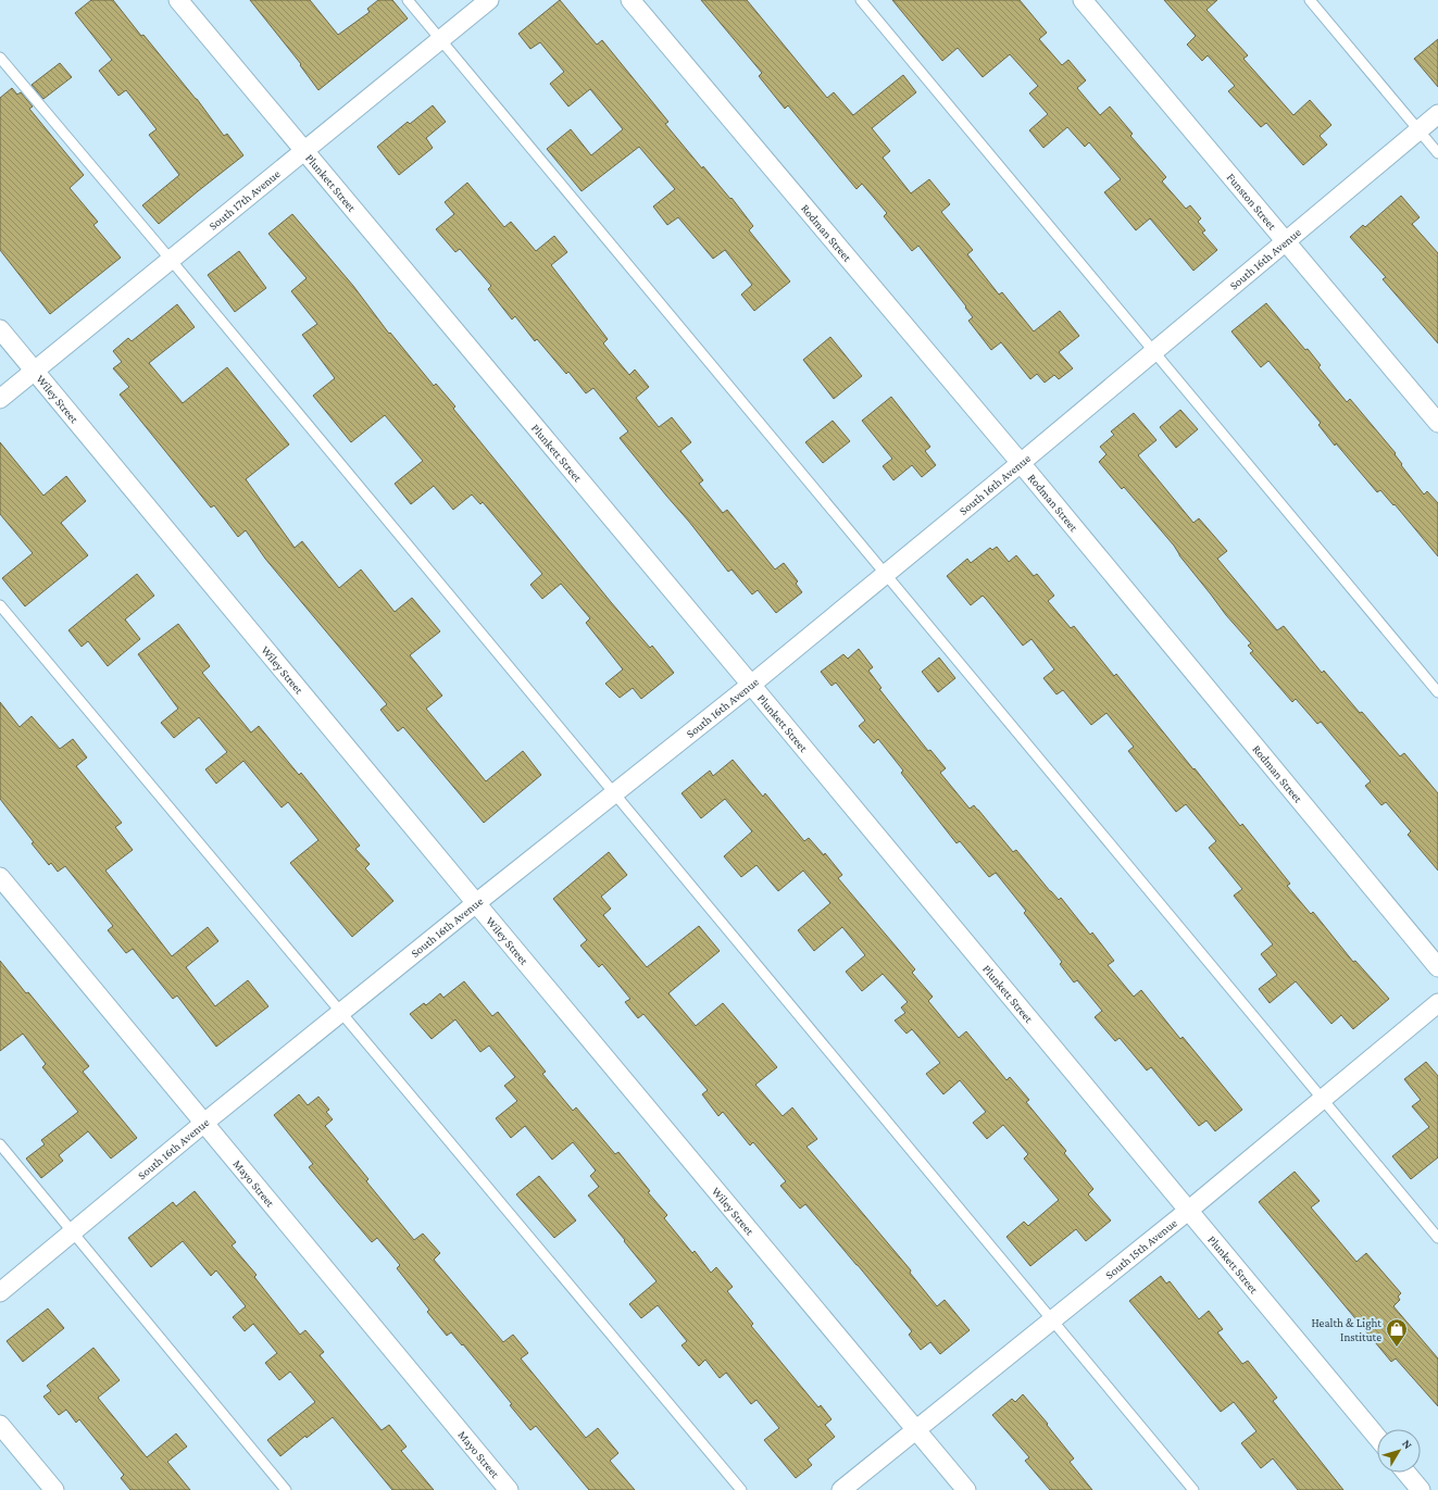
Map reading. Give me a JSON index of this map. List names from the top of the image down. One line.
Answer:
{"streets":{"street":["Plunkett Street","South 17th Avenue","Funston Street","Rodman Street","South 16th Avenue","Wiley Street","Mayo Street","South 15th Avenue"]},"crossings":[["Plunkett Street","South 17th Avenue"],["Plunkett Street","South 16th Avenue"],["Plunkett Street","South 15th Avenue"],["South 17th Avenue","Wiley Street"],["Funston Street","South 16th Avenue"],["Rodman Street","South 16th Avenue"],["South 16th Avenue","Wiley Street"],["South 16th Avenue","Mayo Street"],["Wiley Street","South 15th Avenue"]],"places":{"shop":["Health & Light Institute"]},"north":"top right"}
